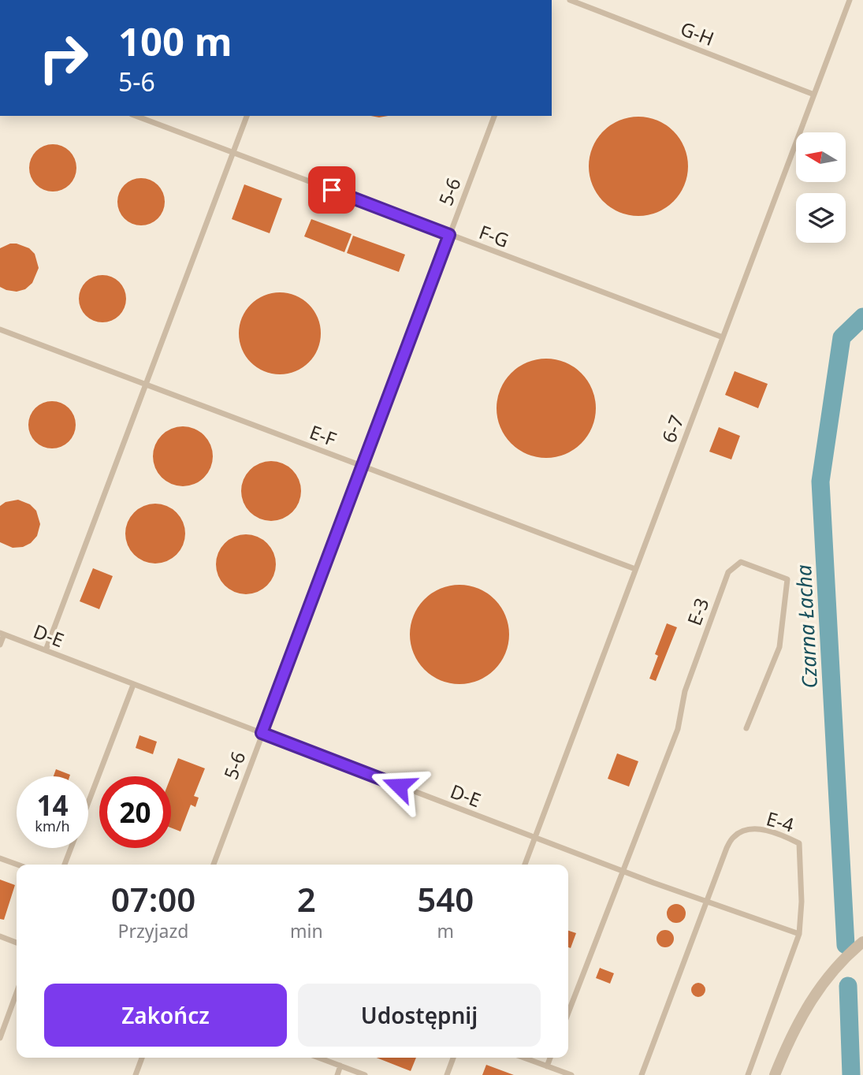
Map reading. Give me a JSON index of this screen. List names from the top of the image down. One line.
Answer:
{"streets":{"lane":["G-H","5-6","F-G","6-7","E-F","E-3","D-E","E-4"]},"crossings":[["G-H","6-7"],["5-6","F-G"],["5-6","E-F"],["5-6","D-E"],["F-G","6-7"],["6-7","E-F"],["6-7","D-E"],["E-3","D-E"],["D-E","E-4"]],"water":["Czarna Łacha"],"north":"left","page":{"turn":["100 m","5-6"],"speed":"14 km/h","limit":"20","eta":["07:00","Przyjazd","2","min","540","m"],"buttons":["Zakończ","Udostępnij"]}}
